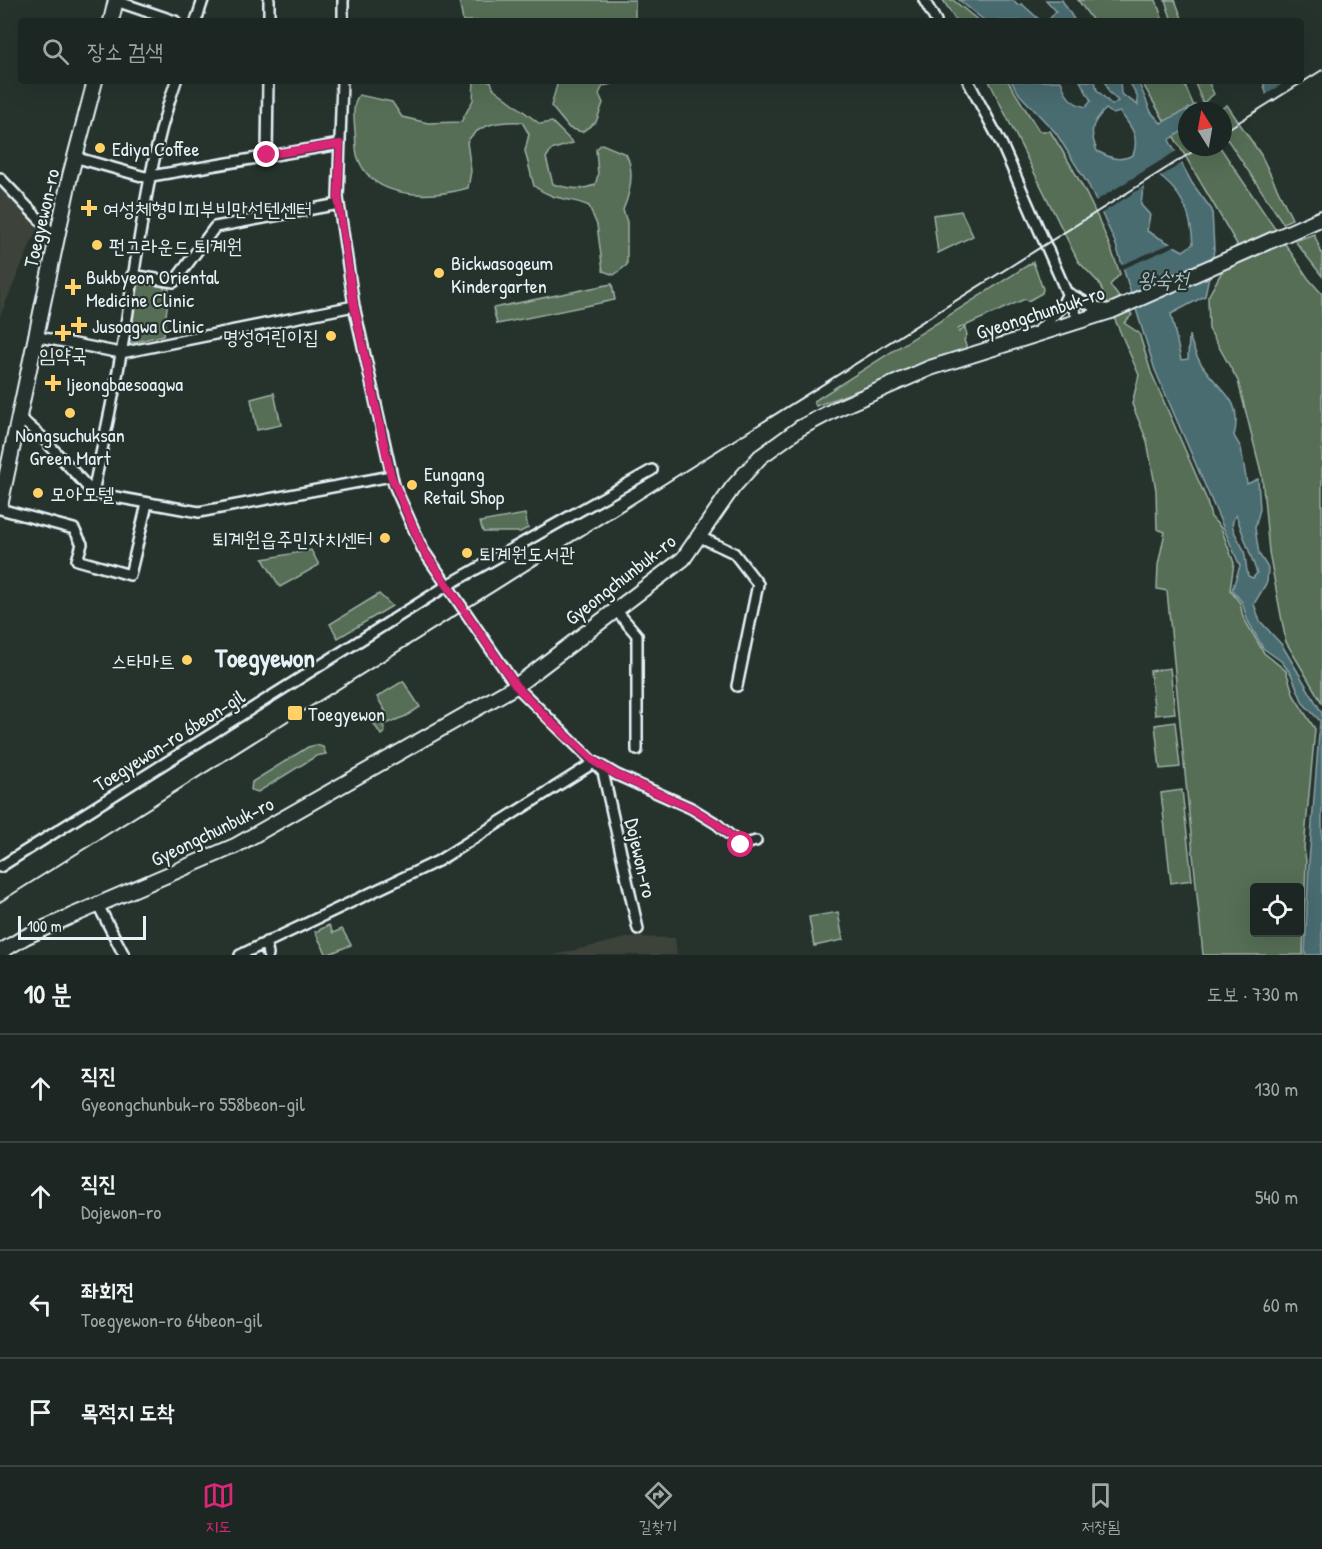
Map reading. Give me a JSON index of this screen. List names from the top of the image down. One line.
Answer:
{"streets":{"street":["Toegyewon-ro","Gyeongchunbuk-ro","Toegyewon-ro 6beon-gil","Dojewon-ro"]},"crossings":[["Gyeongchunbuk-ro","Dojewon-ro"],["Toegyewon-ro 6beon-gil","Dojewon-ro"]],"districts":["Toegyewon"],"water":["왕숙천"],"places":{"other":["Ediya Coffee","펀그라운드 퇴계원","Bickwasogeum Kindergarten","명성어린이집","Nongsuchuksan Green Mart","Eungang Retail Shop","모아모텔","퇴계원읍주민자치센터","퇴계원도서관","스타마트"],"health":["여성체형미피부비만선텐센터","Bukbyeon Oriental Medicine Clinic","Jusoagwa Clinic","임약국","Ijeongbaesoagwa"],"transit":["Toegyewon"]},"scale_bar":"100 m","north":"top","page":{"search":"장소 검색","scale":"100 m","heading":["10 분","도보 · 730 m"],"list":[["직진","Gyeongchunbuk-ro 558beon-gil","130 m"],["직진","Dojewon-ro","540 m"],["좌회전","Toegyewon-ro 64beon-gil","60 m"],"목적지 도착"],"nav":["지도","길찾기","저장됨"]}}
